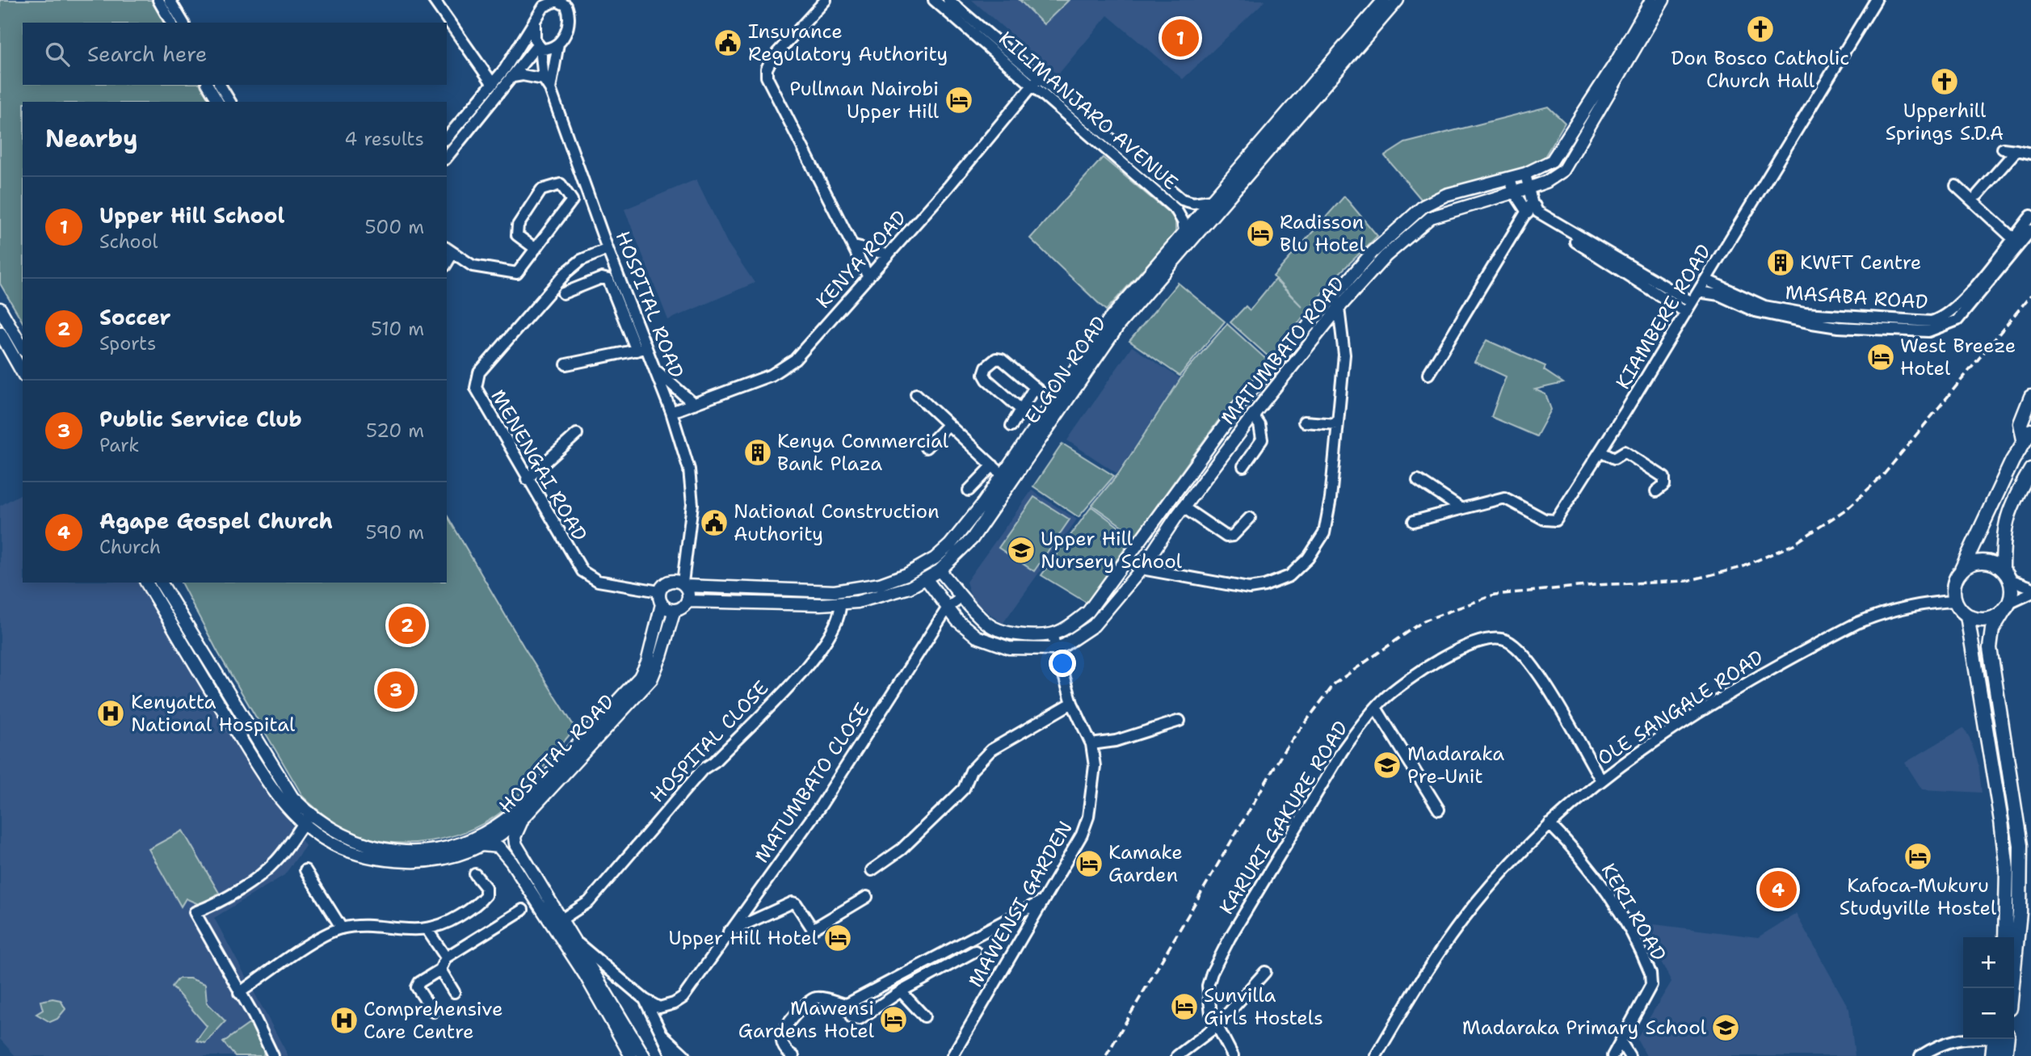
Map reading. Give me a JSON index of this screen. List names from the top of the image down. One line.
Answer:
{"streets":{"street":["KILIMANJARO AVENUE","KENYA ROAD","MASABA ROAD","HOSPITAL ROAD","KIAMBERE ROAD","MATUMBATO ROAD","ELGON ROAD","MENENGAI ROAD","OLE SANGALE ROAD","HOSPITAL CLOSE","MATUMBATO CLOSE","KARURI GAKURE ROAD","MAWENSI GARDEN","KERI ROAD"]},"crossings":[["KILIMANJARO AVENUE","KENYA ROAD"],["KILIMANJARO AVENUE","ELGON ROAD"],["KENYA ROAD","HOSPITAL ROAD"],["MASABA ROAD","KIAMBERE ROAD"],["HOSPITAL ROAD","ELGON ROAD"],["HOSPITAL ROAD","MENENGAI ROAD"],["MATUMBATO ROAD","MAWENSI GARDEN"],["ELGON ROAD","MENENGAI ROAD"],["ELGON ROAD","HOSPITAL CLOSE"],["OLE SANGALE ROAD","KARURI GAKURE ROAD"],["OLE SANGALE ROAD","KERI ROAD"]],"places":{"church":["Don Bosco Catholic Church Hall","Upperhill Springs S.D.A"],"public building":["Insurance Regulatory Authority","National Construction Authority"],"hotel":["Pullman Nairobi Upper Hill","Radisson Blu Hotel","West Breeze Hotel","Kafoca-Mukuru Studyville Hostel","Kamake Garden","Upper Hill Hotel","Sunvilla Girls Hostels","Mawensi Gardens Hotel"],"building":["KWFT Centre","Kenya Commercial Bank Plaza"],"school or university":["Upper Hill Nursery School","Madaraka Pre-Unit","Madaraka Primary School"],"hospital":["Kenyatta National Hospital","Comprehensive Care Centre"]},"page":{"pins":["1","2","3","4"],"search":"Search here","heading":["Nearby","4 results"],"list":[{"mark":"1","name":"Upper Hill School","note":"School","value":"500 m"},{"mark":"2","name":"Soccer","note":"Sports","value":"510 m"},{"mark":"3","name":"Public Service Club","note":"Park","value":"520 m"},{"mark":"4","name":"Agape Gospel Church","note":"Church","value":"590 m"}],"map_buttons":["+","−"]}}
